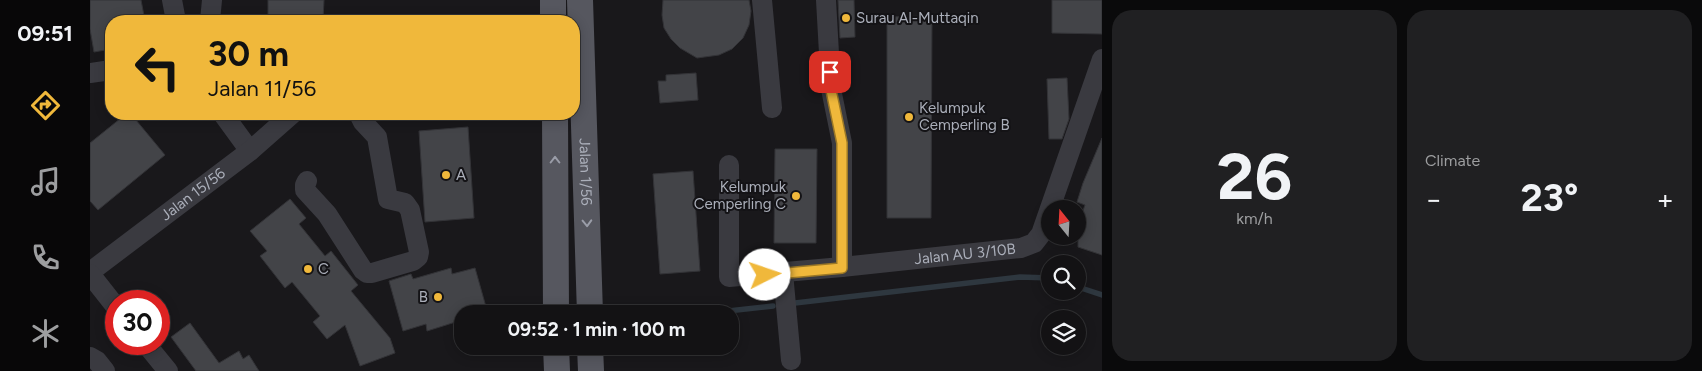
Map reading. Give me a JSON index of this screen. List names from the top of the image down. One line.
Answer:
{"streets":{"main road":["Jalan 1/56"],"street":["Jalan 15/56","Jalan AU 3/10B"]},"places":["Surau Al-Muttaqin","Kelumpuk Cemperling B","A","Kelumpuk Cemperling C","C","B"],"north":"top","page":{"tabs":"09:51","tile":[["26","km/h"],"Climate"],"turn":["30 m","Jalan 11/56"],"heat":["−","23°","+"],"limit":"30","trip":"09:52 · 1 min · 100 m"}}
